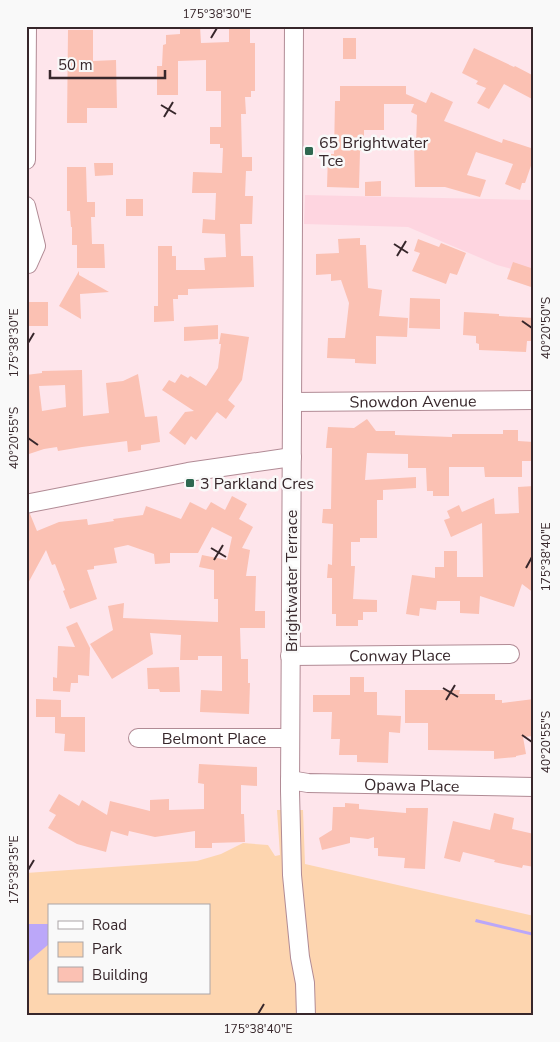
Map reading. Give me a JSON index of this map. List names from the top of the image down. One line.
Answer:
{"streets":{"street":["Snowdon Avenue","Brightwater Terrace","Conway Place","Belmont Place","Opawa Place"]},"crossings":[["Snowdon Avenue","Brightwater Terrace"],["Brightwater Terrace","Conway Place"],["Brightwater Terrace","Belmont Place"],["Brightwater Terrace","Opawa Place"]],"places":{"transit":["65 Brightwater Tce","3 Parkland Cres"]},"legend":["Road","Park","Building"],"scale_bar":"50 m","coordinates":["175°38'30\"E","40°20'50\"S","40°20'55\"S","175°38'40\"E","175°38'35\"E"]}
